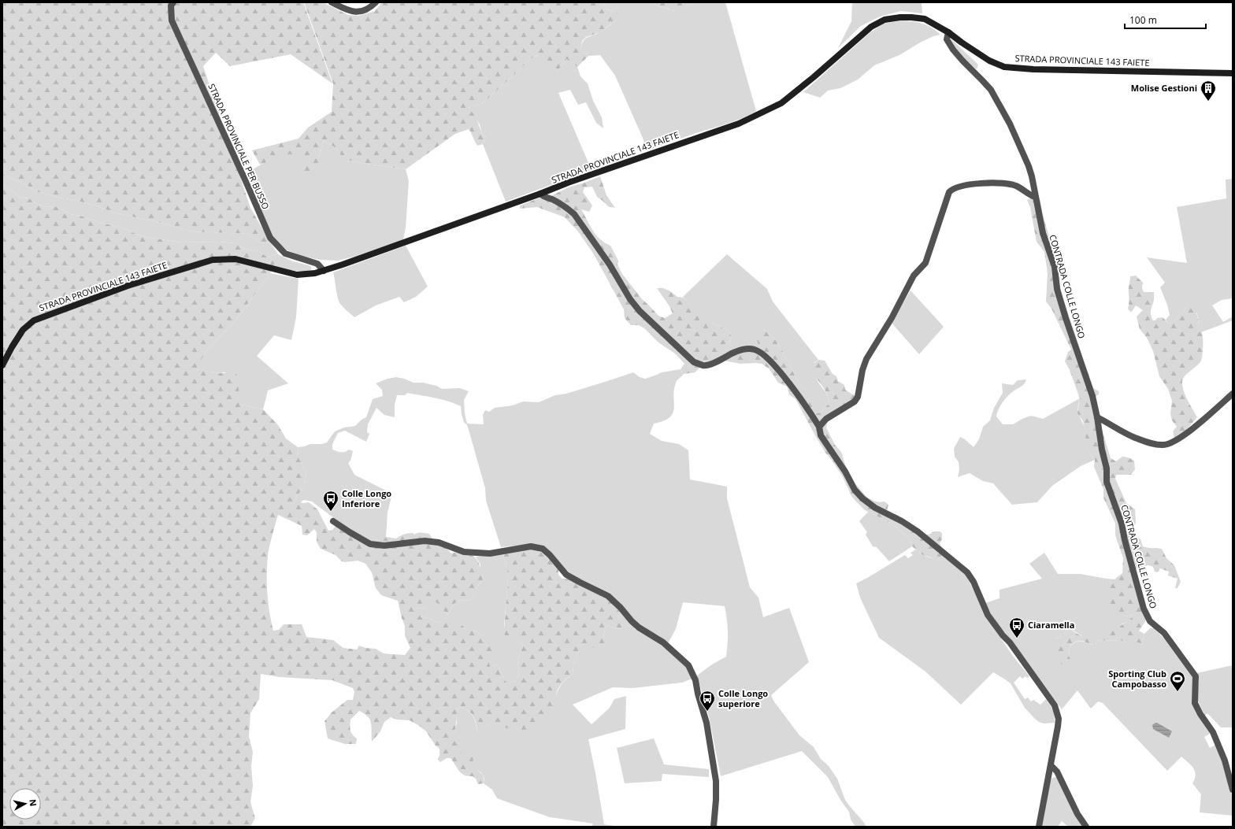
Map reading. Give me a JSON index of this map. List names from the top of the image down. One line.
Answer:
{"streets":{"main road":["STRADA PROVINCIALE 143 FAIETE"],"street":["STRADA PROVINCIALE PER BUSSO","CONTRADA COLLE LONGO"]},"crossings":[["STRADA PROVINCIALE 143 FAIETE","STRADA PROVINCIALE PER BUSSO"],["STRADA PROVINCIALE 143 FAIETE","CONTRADA COLLE LONGO"]],"places":{"building":["Molise Gestioni"],"bus stop":["Colle Longo Inferiore","Ciaramella","Colle Longo superiore"],"sports":["Sporting Club Campobasso"]},"scale_bar":"100 m","north":"right"}
